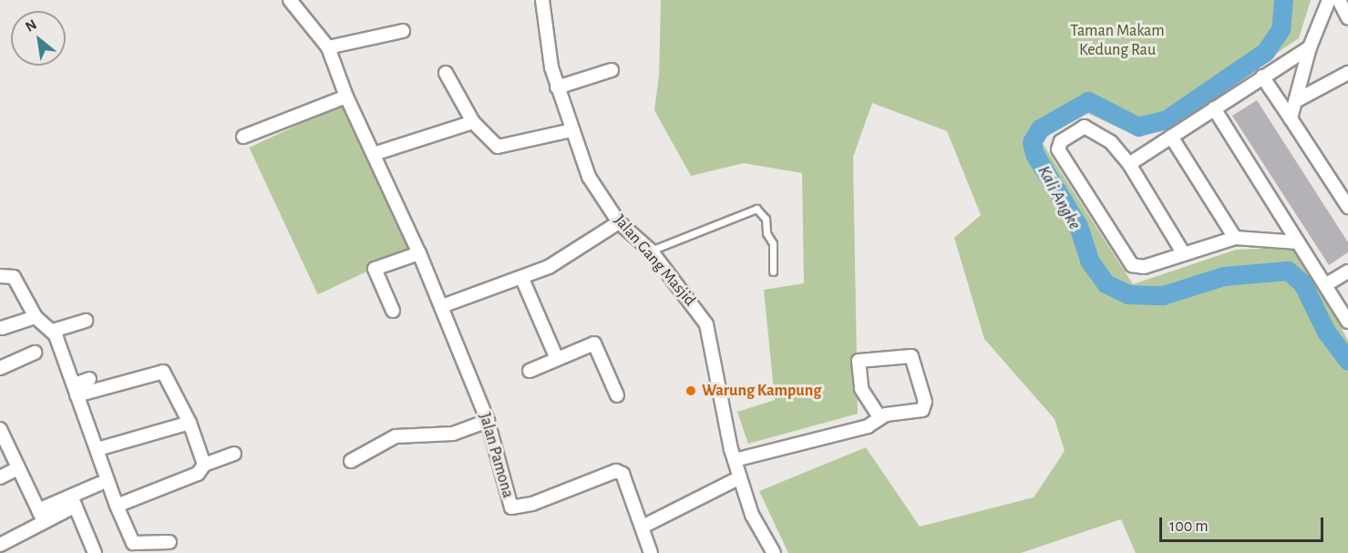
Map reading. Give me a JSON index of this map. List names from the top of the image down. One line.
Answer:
{"streets":{"street":["Jalan Gang Masjid","Jalan Pamona"]},"water":["Kali Angke"],"parks":["Taman Makam Kedung Rau"],"places":["Warung Kampung"],"scale_bar":"100 m","north":"top left"}
